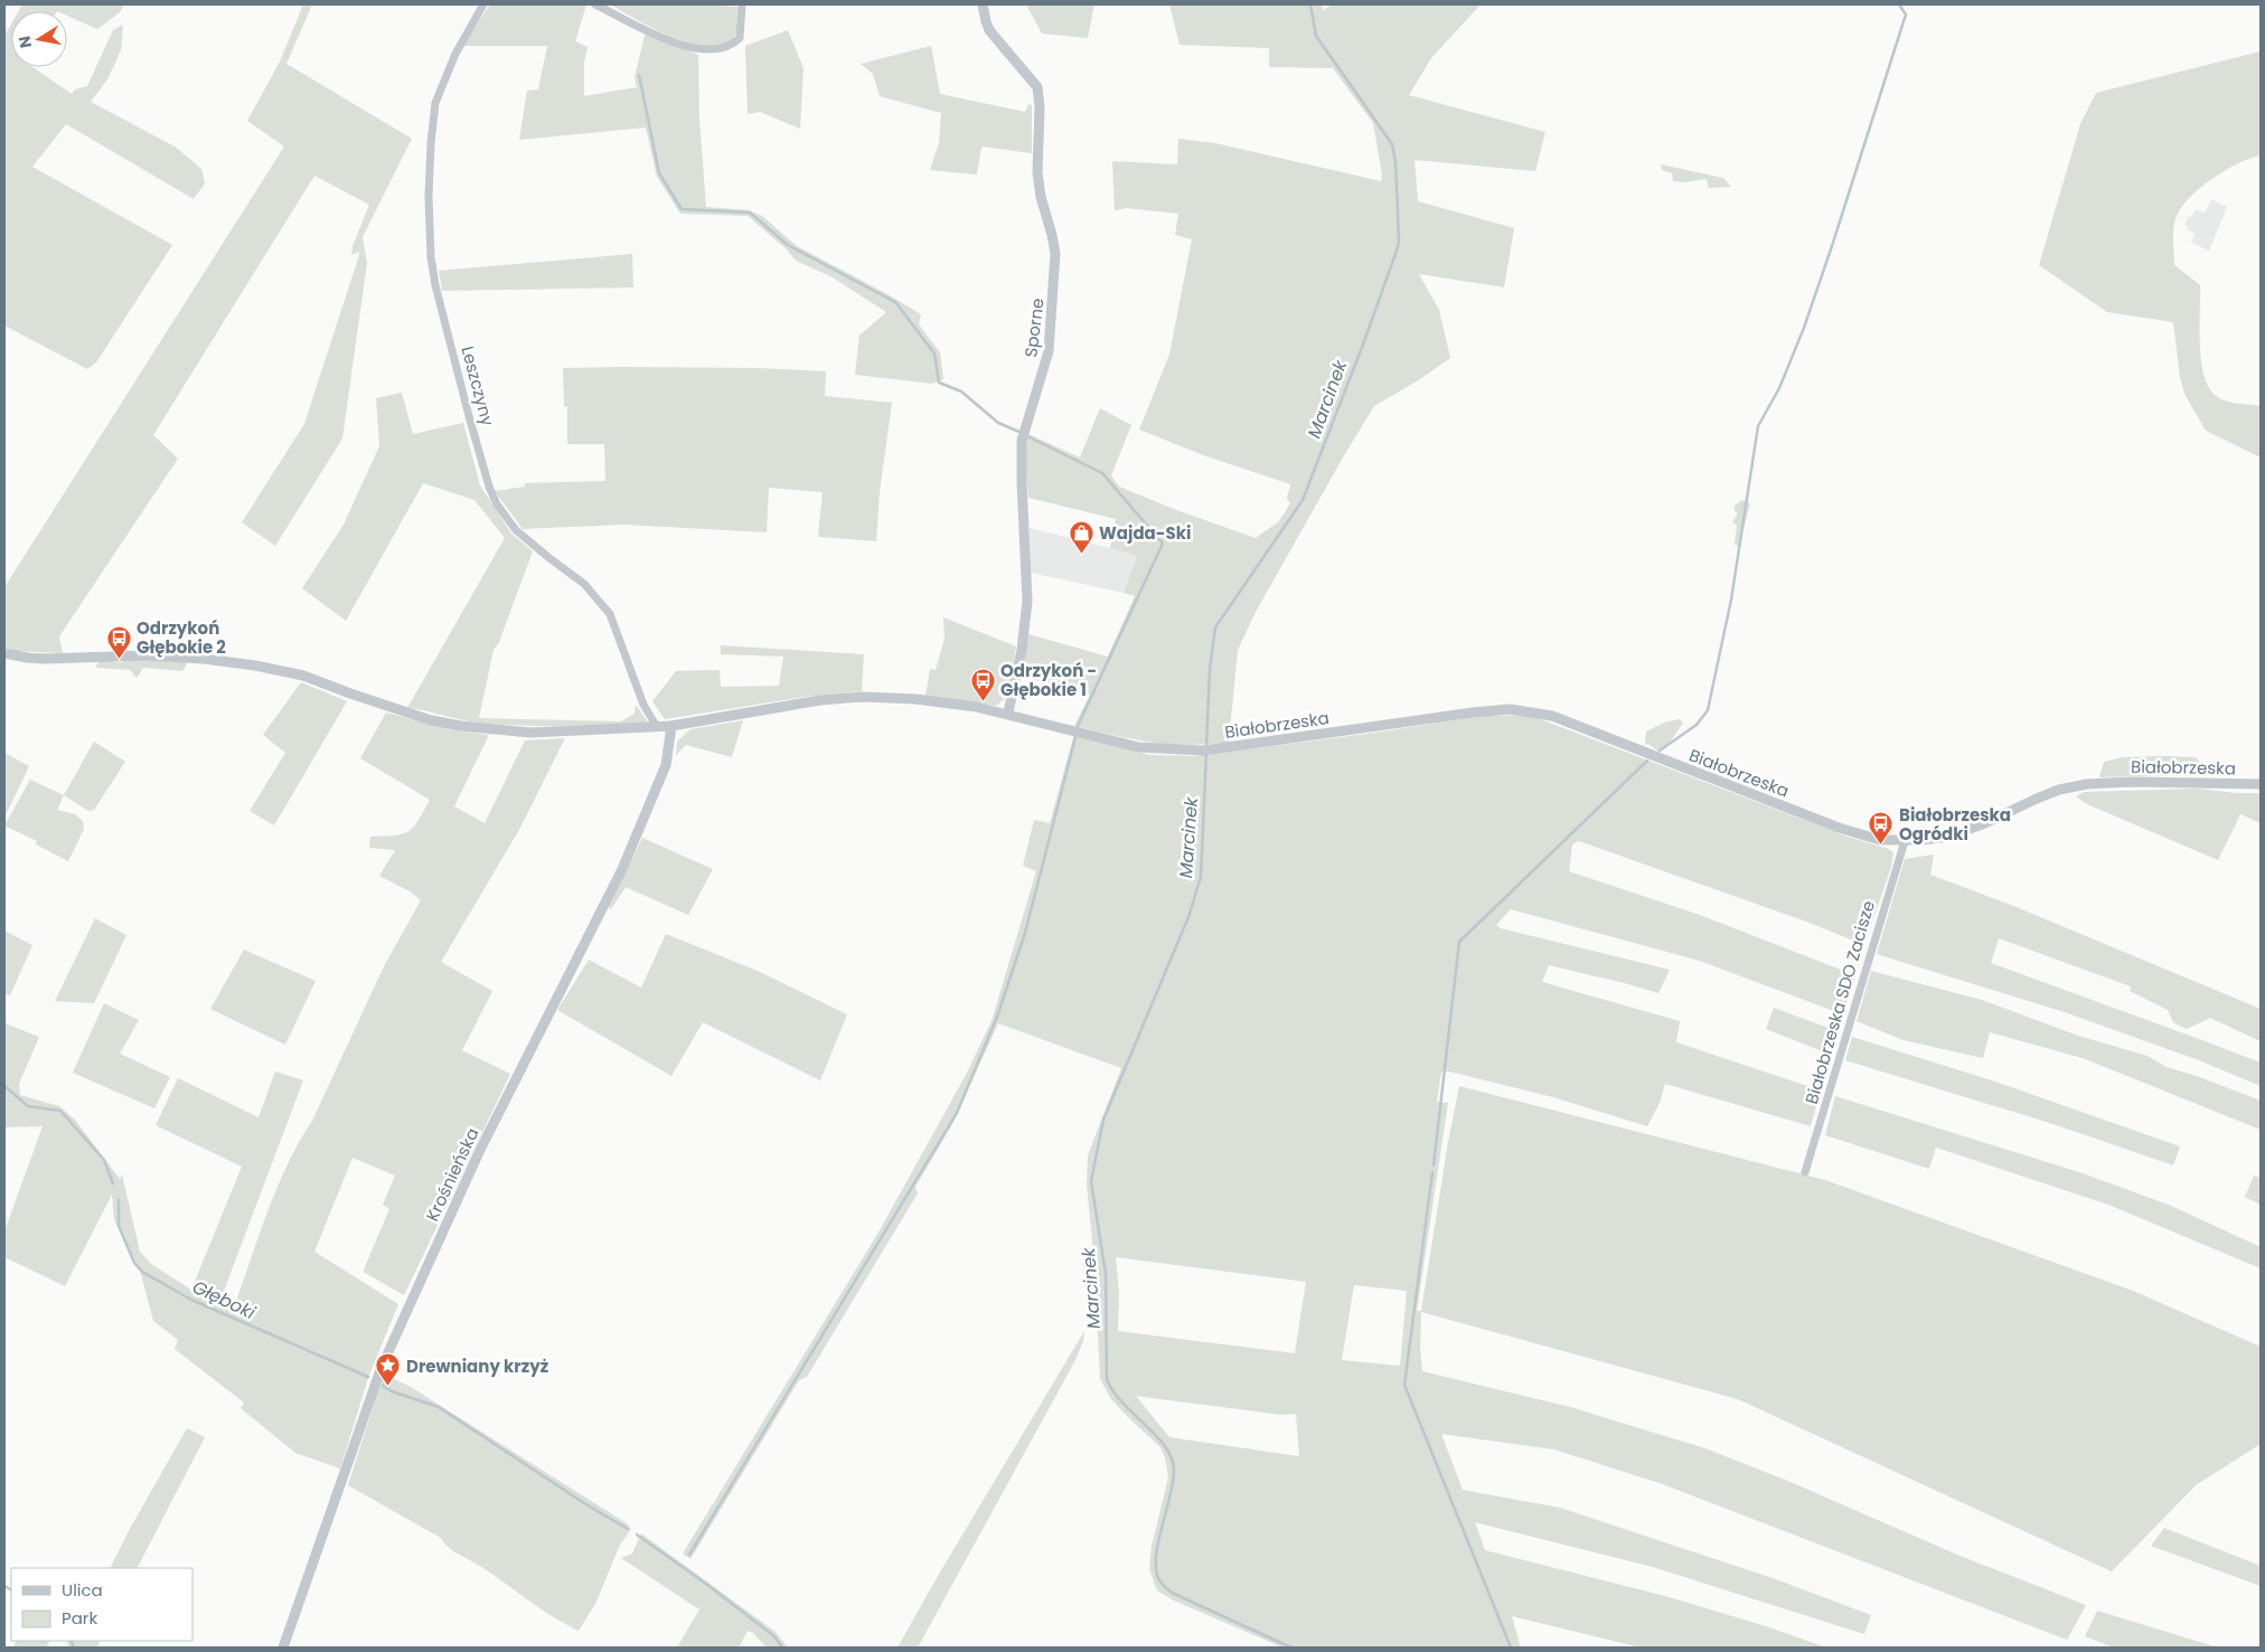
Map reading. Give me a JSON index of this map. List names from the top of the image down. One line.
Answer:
{"streets":{"street":["Sporne","Leszczyny","Białobrzeska","Białobrzeska SDO Zacisze","Krośnieńska"]},"crossings":[["Sporne","Białobrzeska"],["Leszczyny","Białobrzeska"],["Białobrzeska","Białobrzeska SDO Zacisze"],["Białobrzeska","Krośnieńska"]],"water":["Marcinek","Głęboki"],"places":{"shop":["Wajda-Ski"],"bus stop":["Odrzykoń Głębokie 2","Odrzykoń - Głębokie 1","Białobrzeska Ogródki"],"place":["Drewniany krzyż"]},"legend":["Ulica","Park"],"north":"left"}
